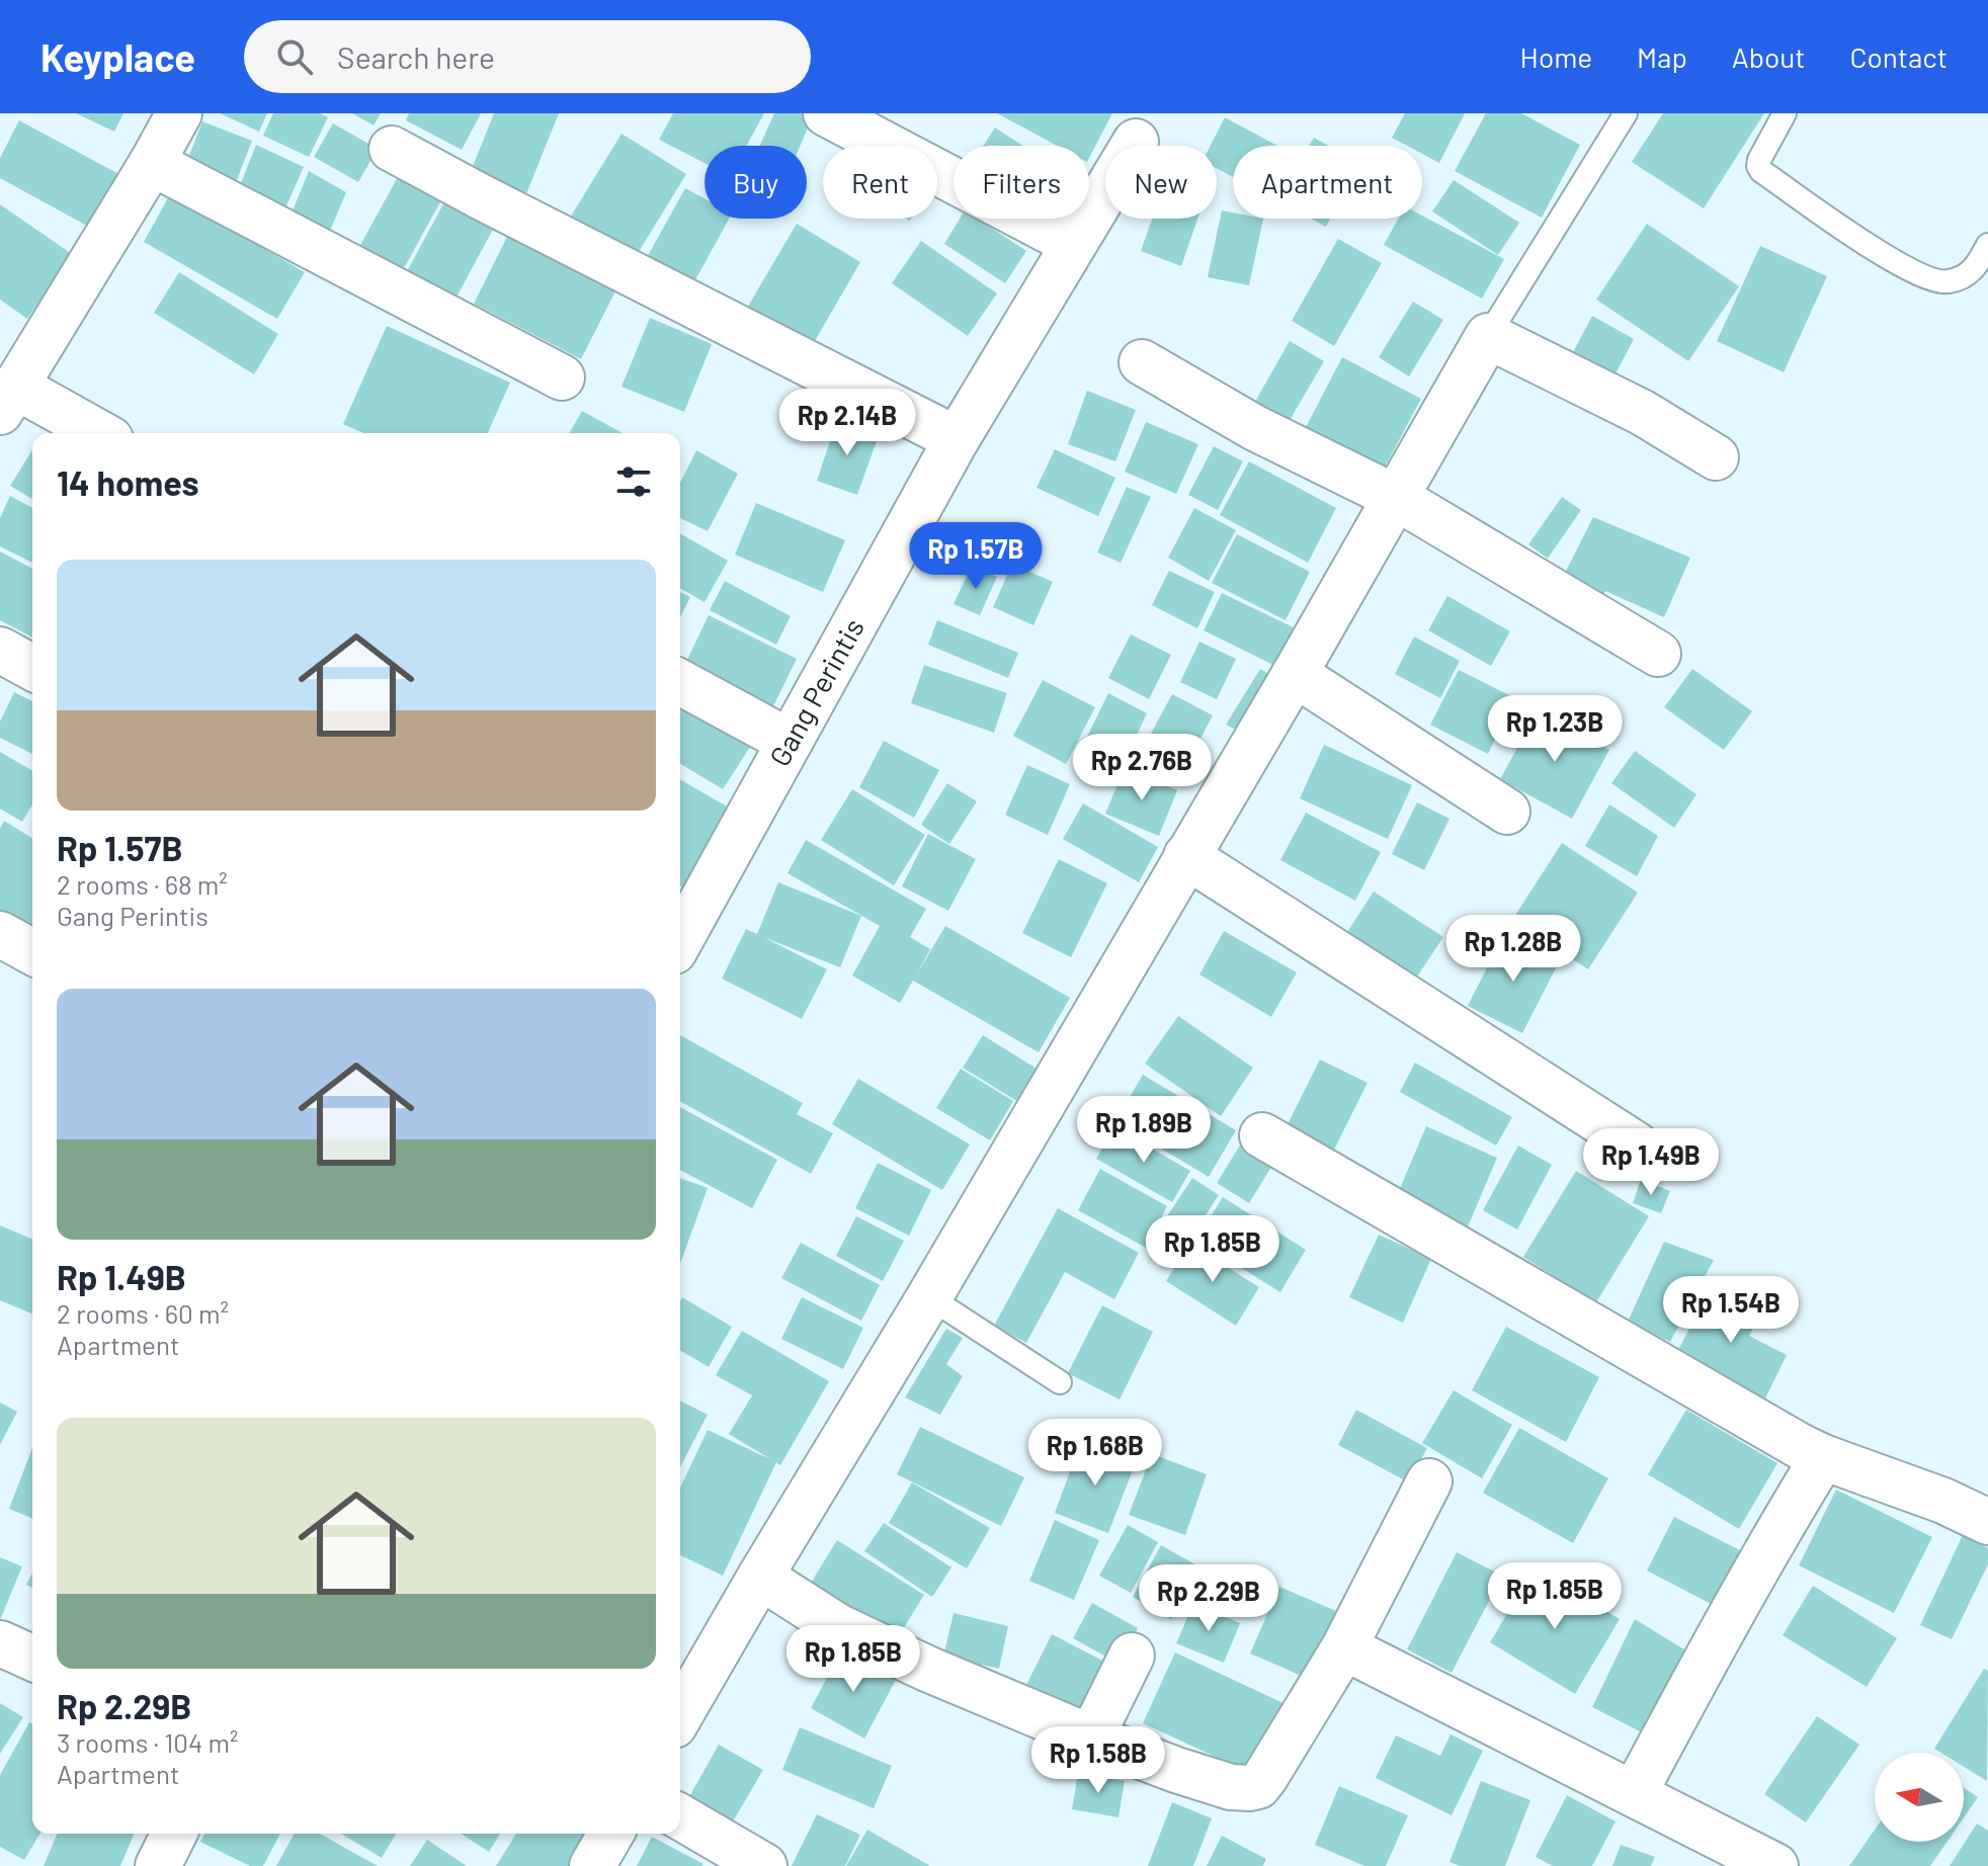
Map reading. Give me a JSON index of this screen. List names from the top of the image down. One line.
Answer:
{"streets":{"street":["Gang Perintis"]},"north":"left","page":{"header":"Keyplace","search":"Search here","nav":["Home","Map","About","Contact"],"chip":["Buy","Rent","Filters","New","Apartment"],"price":["Rp 2.14B","Rp 1.57B","Rp 1.23B","Rp 2.76B","Rp 1.28B","Rp 1.89B","Rp 1.49B","Rp 1.85B","Rp 1.54B","Rp 1.68B","Rp 1.85B","Rp 2.29B","Rp 1.85B","Rp 1.58B"],"heading":"14 homes","list":[{"name":"Rp 1.57B","note":"2 rooms · 68 m² · Gang Perintis"},{"name":"Rp 1.49B","note":"2 rooms · 60 m² · Apartment"},{"name":"Rp 2.29B","note":"3 rooms · 104 m² · Apartment"}]}}
